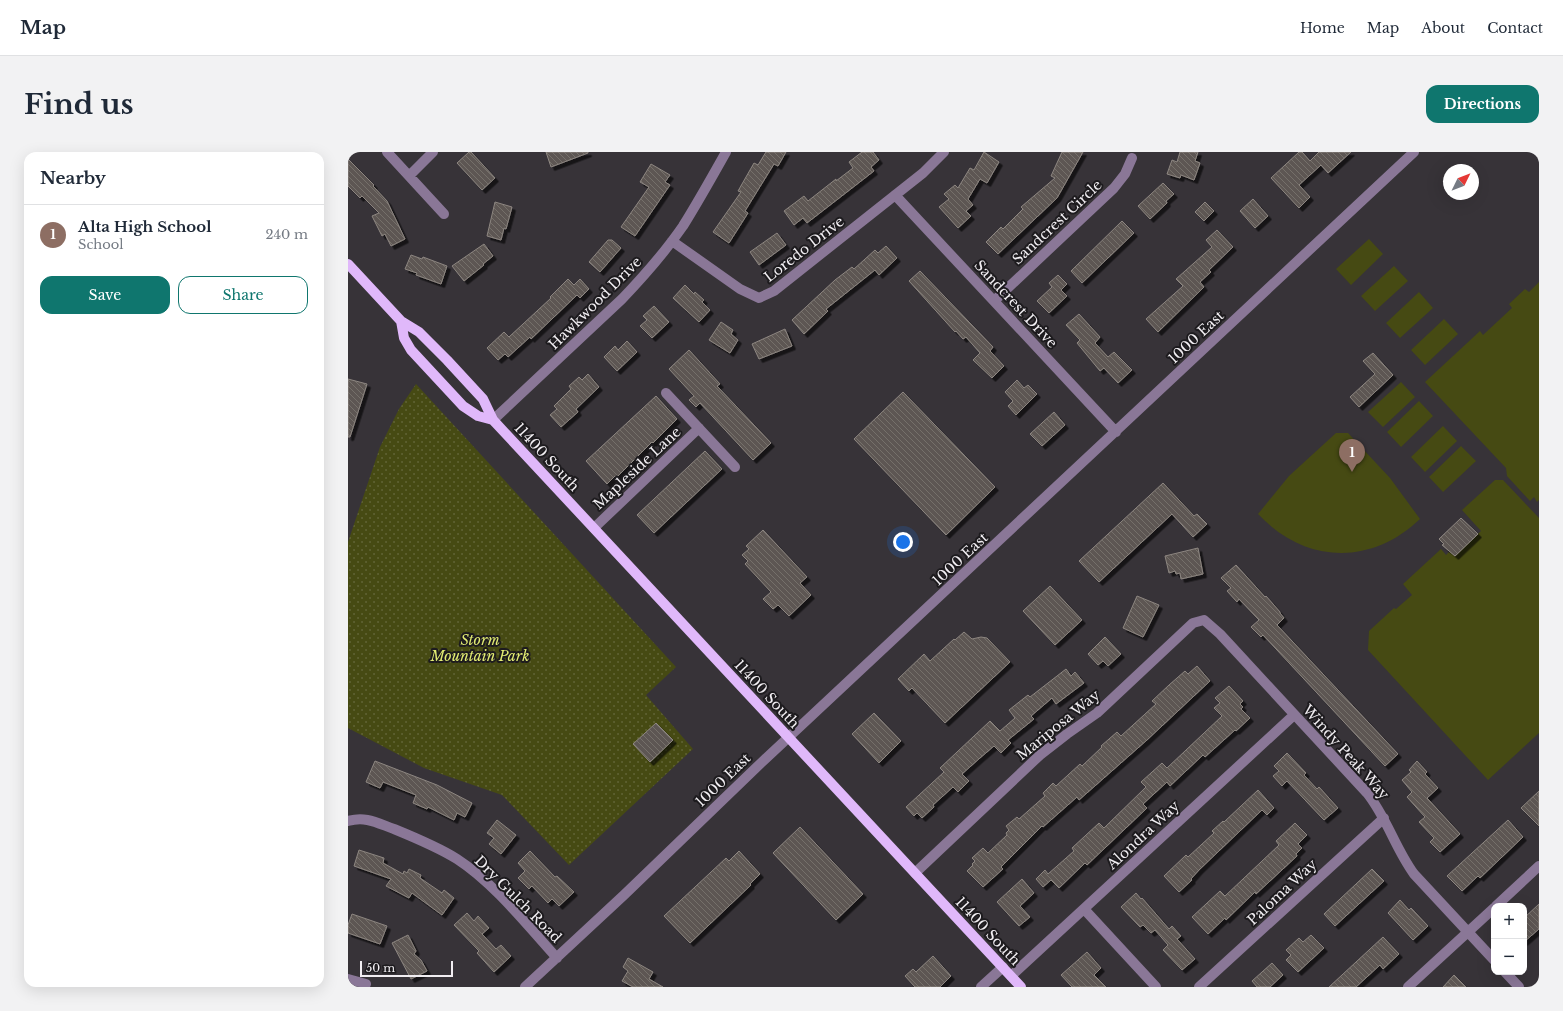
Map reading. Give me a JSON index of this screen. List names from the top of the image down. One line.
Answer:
{"streets":{"main road":["11400 South"],"street":["Sandcrest Circle","Loredo Drive","Hawkwood Drive","Sandcrest Drive","1000 East","Mapleside Lane","Mariposa Way","Windy Peak Way","Alondra Way","Paloma Way","Dry Gulch Road"]},"crossings":[["Sandcrest Circle","Sandcrest Drive"],["Loredo Drive","Hawkwood Drive"],["Loredo Drive","Sandcrest Drive"],["Hawkwood Drive","11400 South"],["Sandcrest Drive","1000 East"],["1000 East","11400 South"],["1000 East","Dry Gulch Road"],["11400 South","Mapleside Lane"],["11400 South","Mariposa Way"],["11400 South","Alondra Way"],["Mariposa Way","Windy Peak Way"],["Windy Peak Way","Alondra Way"],["Windy Peak Way","Paloma Way"]],"parks":["Storm Mountain Park"],"scale_bar":"50 m","north":"top right","page":{"header":"Map","nav":["Home","Map","About","Contact"],"buttons":["Directions",["Save","Share"]],"title":"Find us","heading":"Nearby","list":[{"mark":"1","name":"Alta High School","note":"School","value":"240 m"}],"pins":"1","map_buttons":["+","−"],"scale":"50 m"}}
